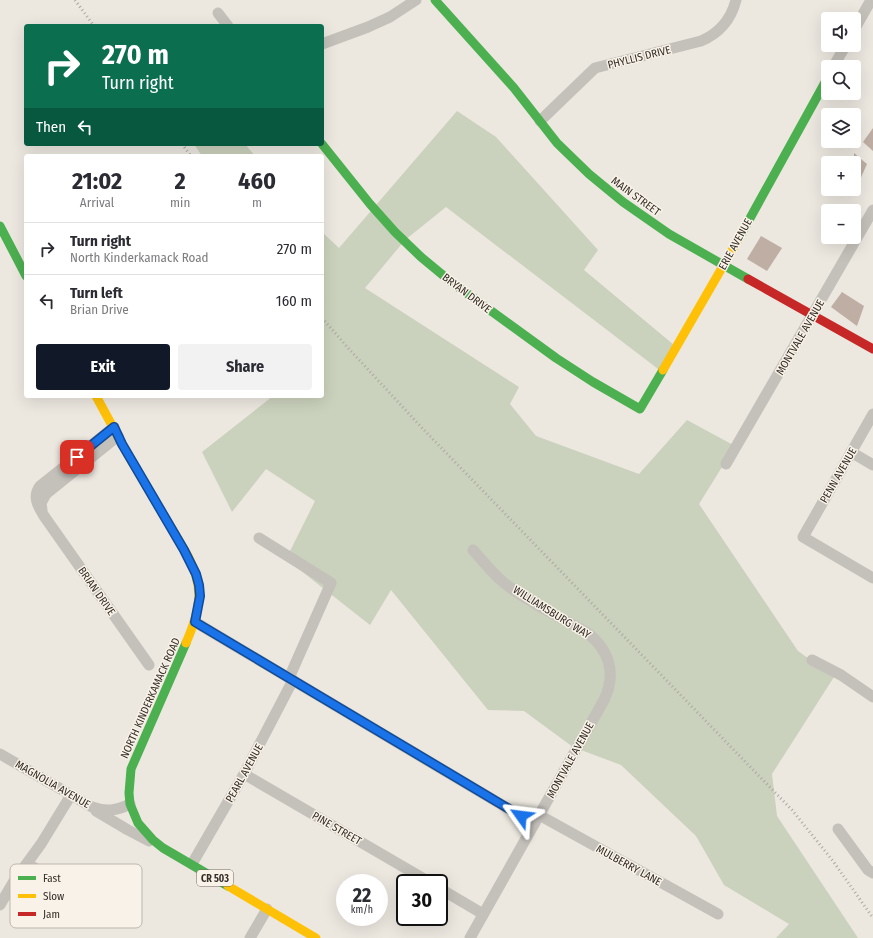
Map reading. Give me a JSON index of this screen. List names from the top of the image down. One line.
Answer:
{"streets":{"street":["PHYLLIS DRIVE","MAIN STREET","ERIE AVENUE","BRYAN DRIVE","MONTVALE AVENUE","PENN AVENUE","BRIAN DRIVE","WILLIAMSBURG WAY","NORTH KINDERKAMACK ROAD","PEARL AVENUE","MAGNOLIA AVENUE","PINE STREET","MULBERRY LANE","CR 503"]},"crossings":[["PHYLLIS DRIVE","MAIN STREET"],["MAIN STREET","ERIE AVENUE"],["MAIN STREET","MONTVALE AVENUE"],["ERIE AVENUE","BRYAN DRIVE"],["MONTVALE AVENUE","WILLIAMSBURG WAY"],["MONTVALE AVENUE","MULBERRY LANE"],["BRIAN DRIVE","NORTH KINDERKAMACK ROAD"],["NORTH KINDERKAMACK ROAD","PEARL AVENUE"],["NORTH KINDERKAMACK ROAD","MAGNOLIA AVENUE"],["NORTH KINDERKAMACK ROAD","MULBERRY LANE"],["PEARL AVENUE","PINE STREET"],["PEARL AVENUE","MULBERRY LANE"]],"legend":["Fast","Slow","Jam"],"page":{"map_buttons":["+","−"],"turn":["270 m","Turn right"],"then":"Then","eta":["21:02","Arrival","2","min","460","m"],"list":[{"name":"Turn right","note":"North Kinderkamack Road","value":"270 m"},{"name":"Turn left","note":"Brian Drive","value":"160 m"}],"buttons":["Exit","Share"],"speed":"22 km/h","limit":"30"}}
